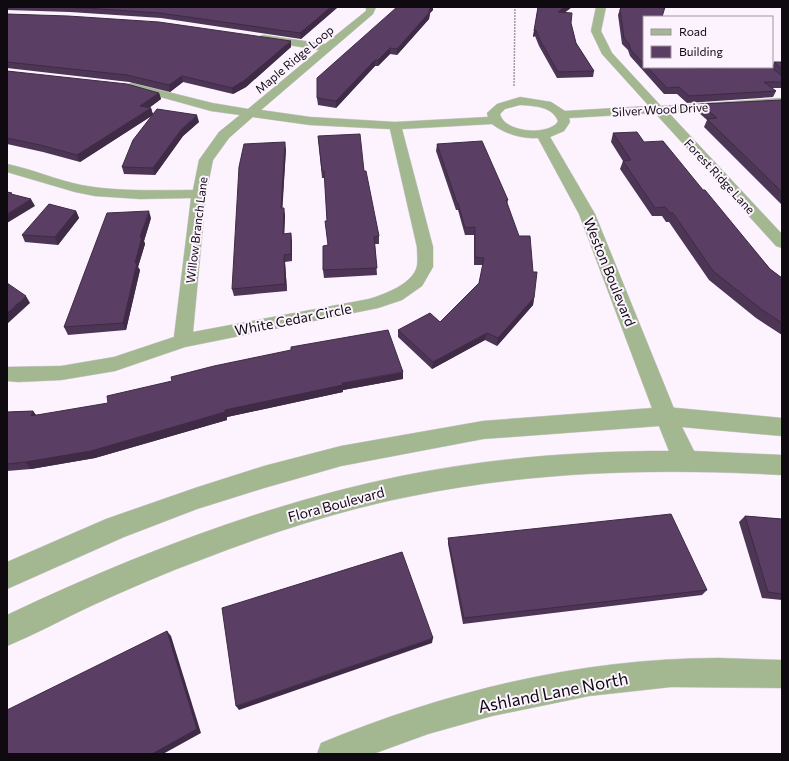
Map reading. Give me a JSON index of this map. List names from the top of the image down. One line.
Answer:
{"streets":{"street":["Maple Ridge Loop","Silver Wood Drive","Forest Ridge Lane","Willow Branch Lane","Weston Boulevard","White Cedar Circle","Flora Boulevard","Ashland Lane North"]},"crossings":[["Maple Ridge Loop","Willow Branch Lane"],["Silver Wood Drive","Forest Ridge Lane"],["Willow Branch Lane","White Cedar Circle"]],"legend":["Road","Building"]}
